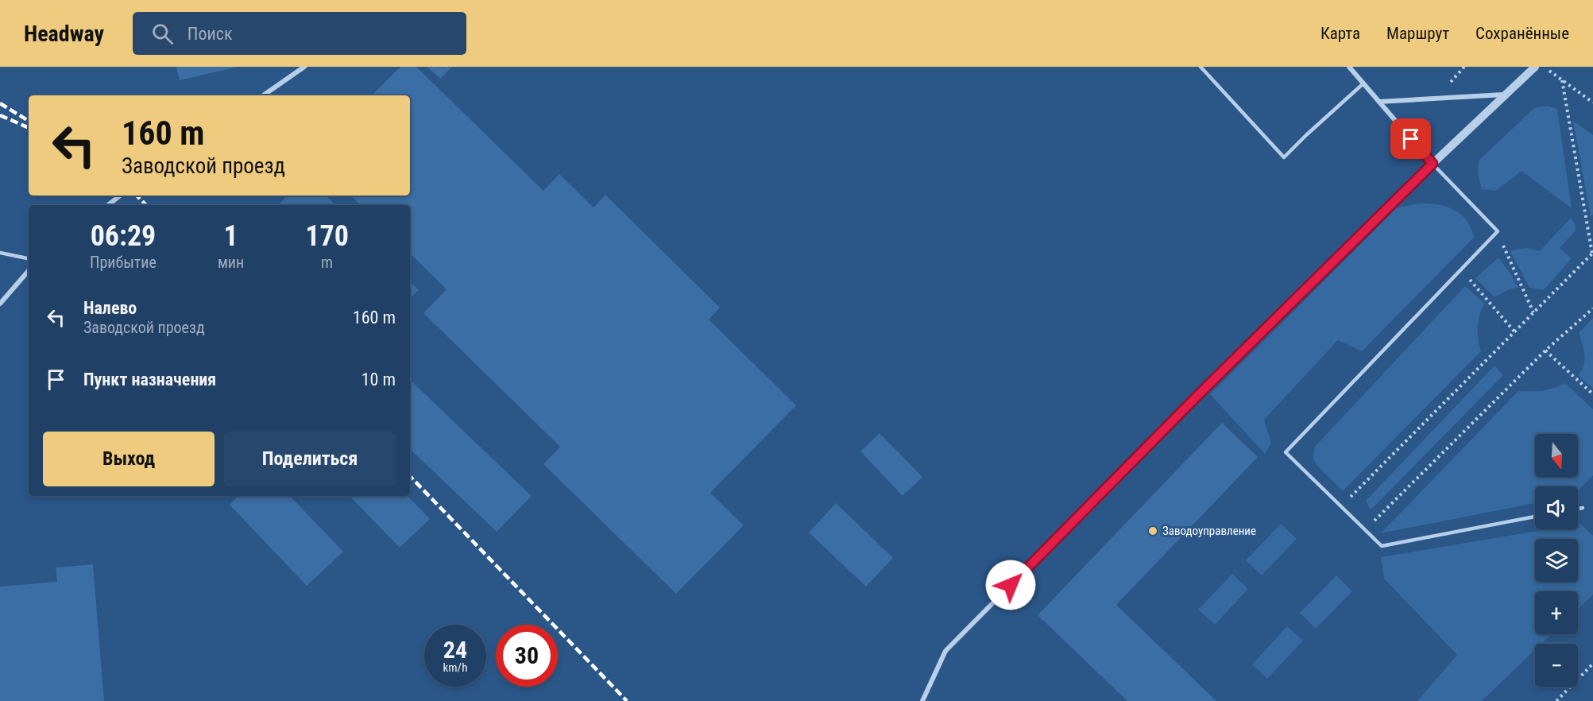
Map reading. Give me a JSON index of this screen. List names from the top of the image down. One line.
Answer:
{"places":["Заводоуправление"],"north":"bottom","page":{"header":"Headway","search":"Поиск","nav":["Карта","Маршрут","Сохранённые"],"turn":["160 m","Заводской проезд"],"eta":["06:29","Прибытие","1","мин","170","m"],"list":[{"name":"Налево","note":"Заводской проезд","value":"160 m"},{"name":"Пункт назначения","value":"10 m"}],"buttons":["Выход","Поделиться"],"map_buttons":["+","−"],"speed":"24 km/h","limit":"30"}}
